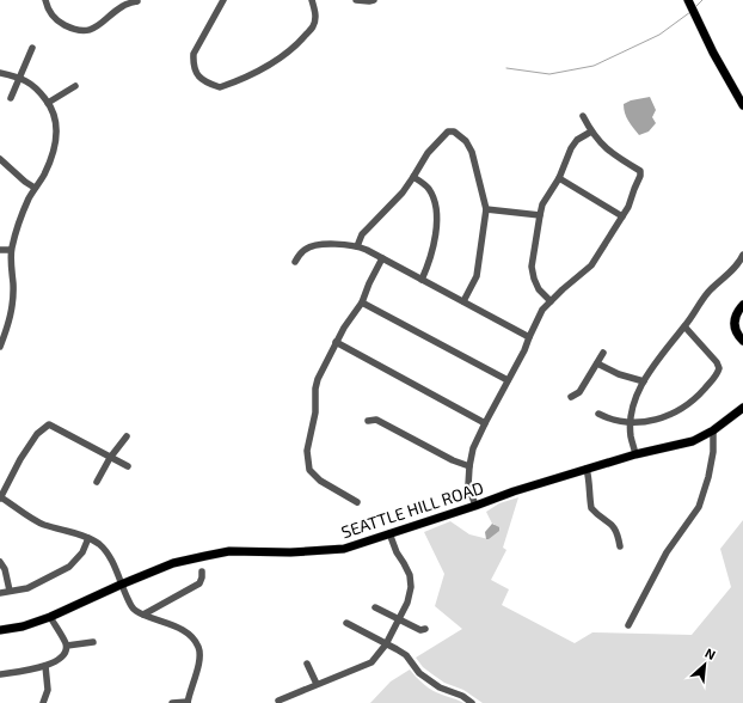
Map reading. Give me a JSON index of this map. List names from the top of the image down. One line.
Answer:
{"streets":{"main road":["SEATTLE HILL ROAD"]},"north":"top right"}
